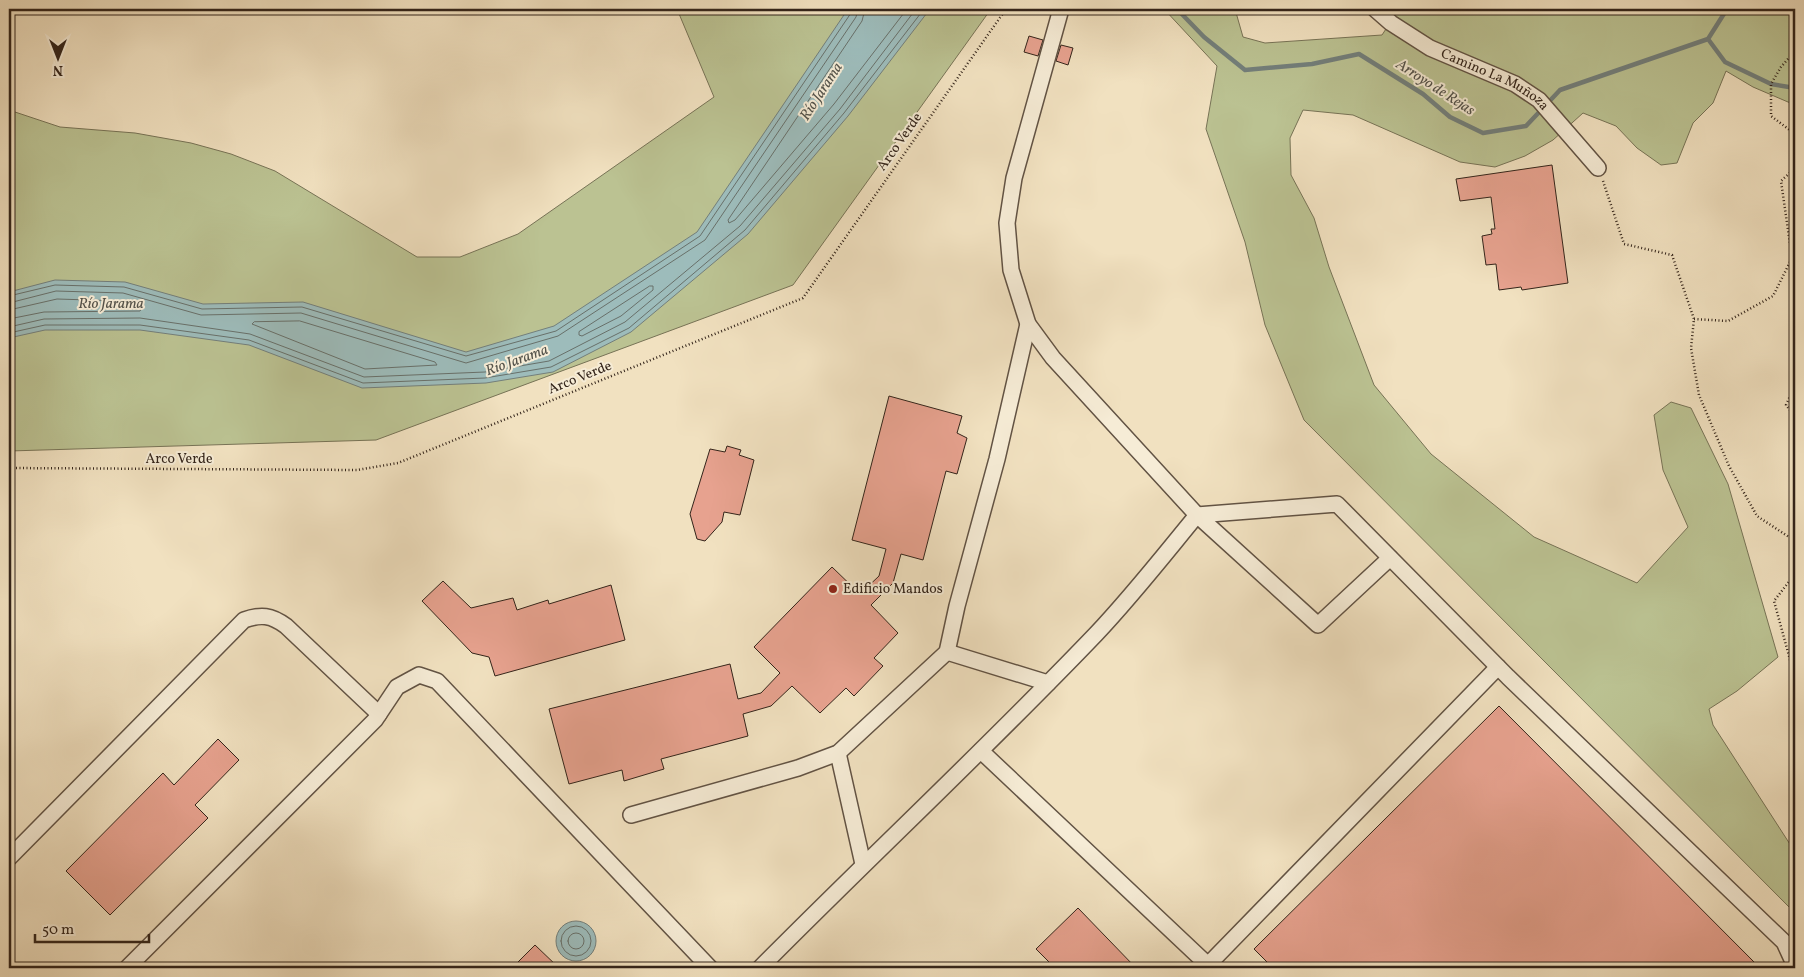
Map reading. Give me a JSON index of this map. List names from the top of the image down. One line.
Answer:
{"streets":{"lane":["Camino La Muñoza"],"path":["Arco Verde"]},"water":["Arroyo de Rejas","Río Jarama"],"places":["Edificio Mandos"],"scale_bar":"50 m","north":"bottom"}
